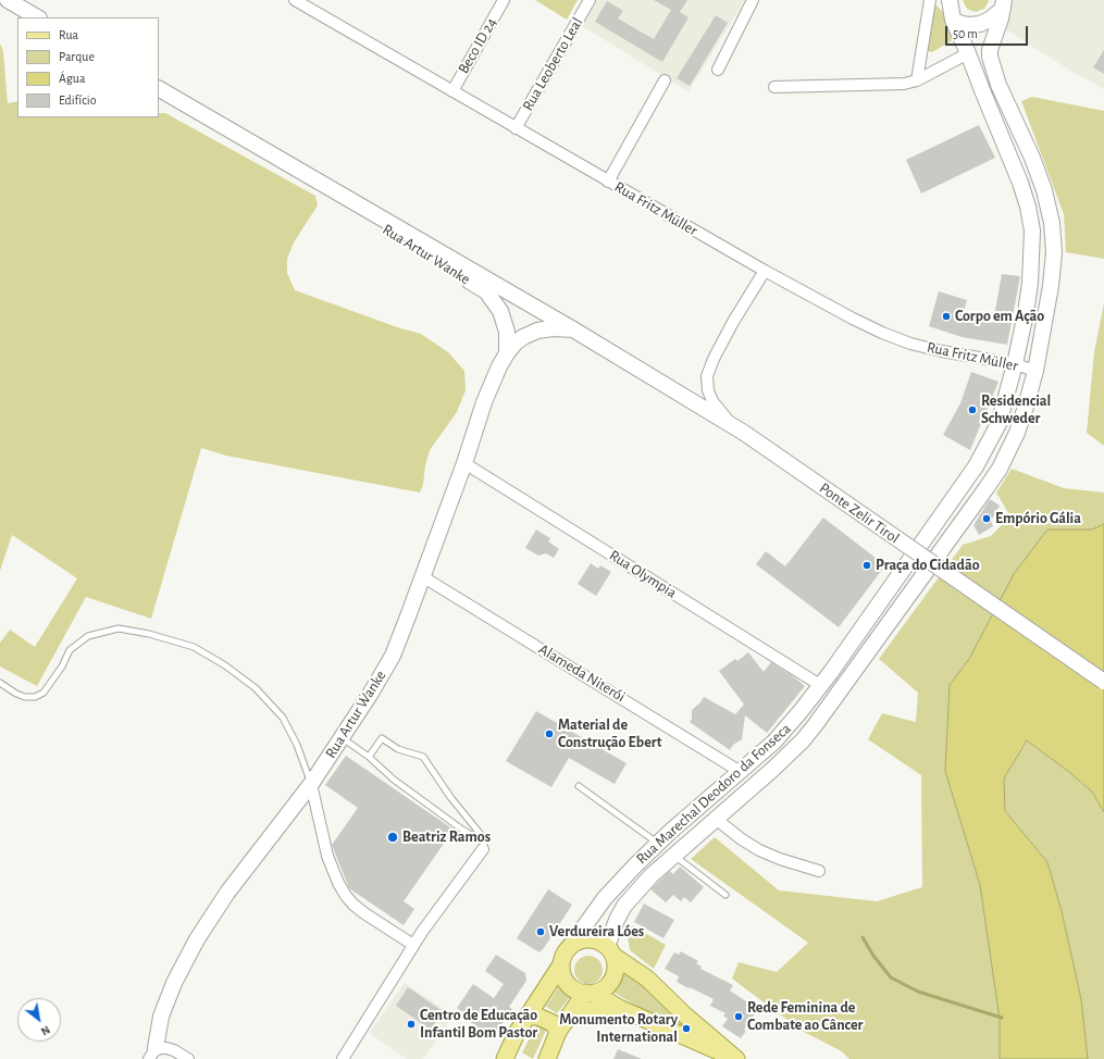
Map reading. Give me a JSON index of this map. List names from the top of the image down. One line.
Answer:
{"streets":{"main road":["Rua Artur Wanke","Ponte Zelir Tirol","Rua Marechal Deodoro da Fonseca"],"street":["Beco ID 24","Rua Leoberto Leal","Rua Fritz Müller","Rua Olympia","Alameda Niterói"]},"crossings":[["Beco ID 24","Rua Fritz Müller"],["Rua Leoberto Leal","Rua Fritz Müller"],["Rua Fritz Müller","Rua Marechal Deodoro da Fonseca"],["Rua Artur Wanke","Ponte Zelir Tirol"],["Rua Artur Wanke","Rua Olympia"],["Rua Artur Wanke","Alameda Niterói"],["Rua Olympia","Rua Marechal Deodoro da Fonseca"],["Alameda Niterói","Rua Marechal Deodoro da Fonseca"]],"places":["Corpo em Ação","Residencial Schweder","Empório Gália","Praça do Cidadão","Material de Construção Ebert","Beatriz Ramos","Verdureira Lóes","Rede Feminina de Combate ao Câncer","Centro de Educação Infantil Bom Pastor","Monumento Rotary International"],"legend":["Rua","Parque","Água","Edifício"],"scale_bar":"50 m","north":"bottom right"}
